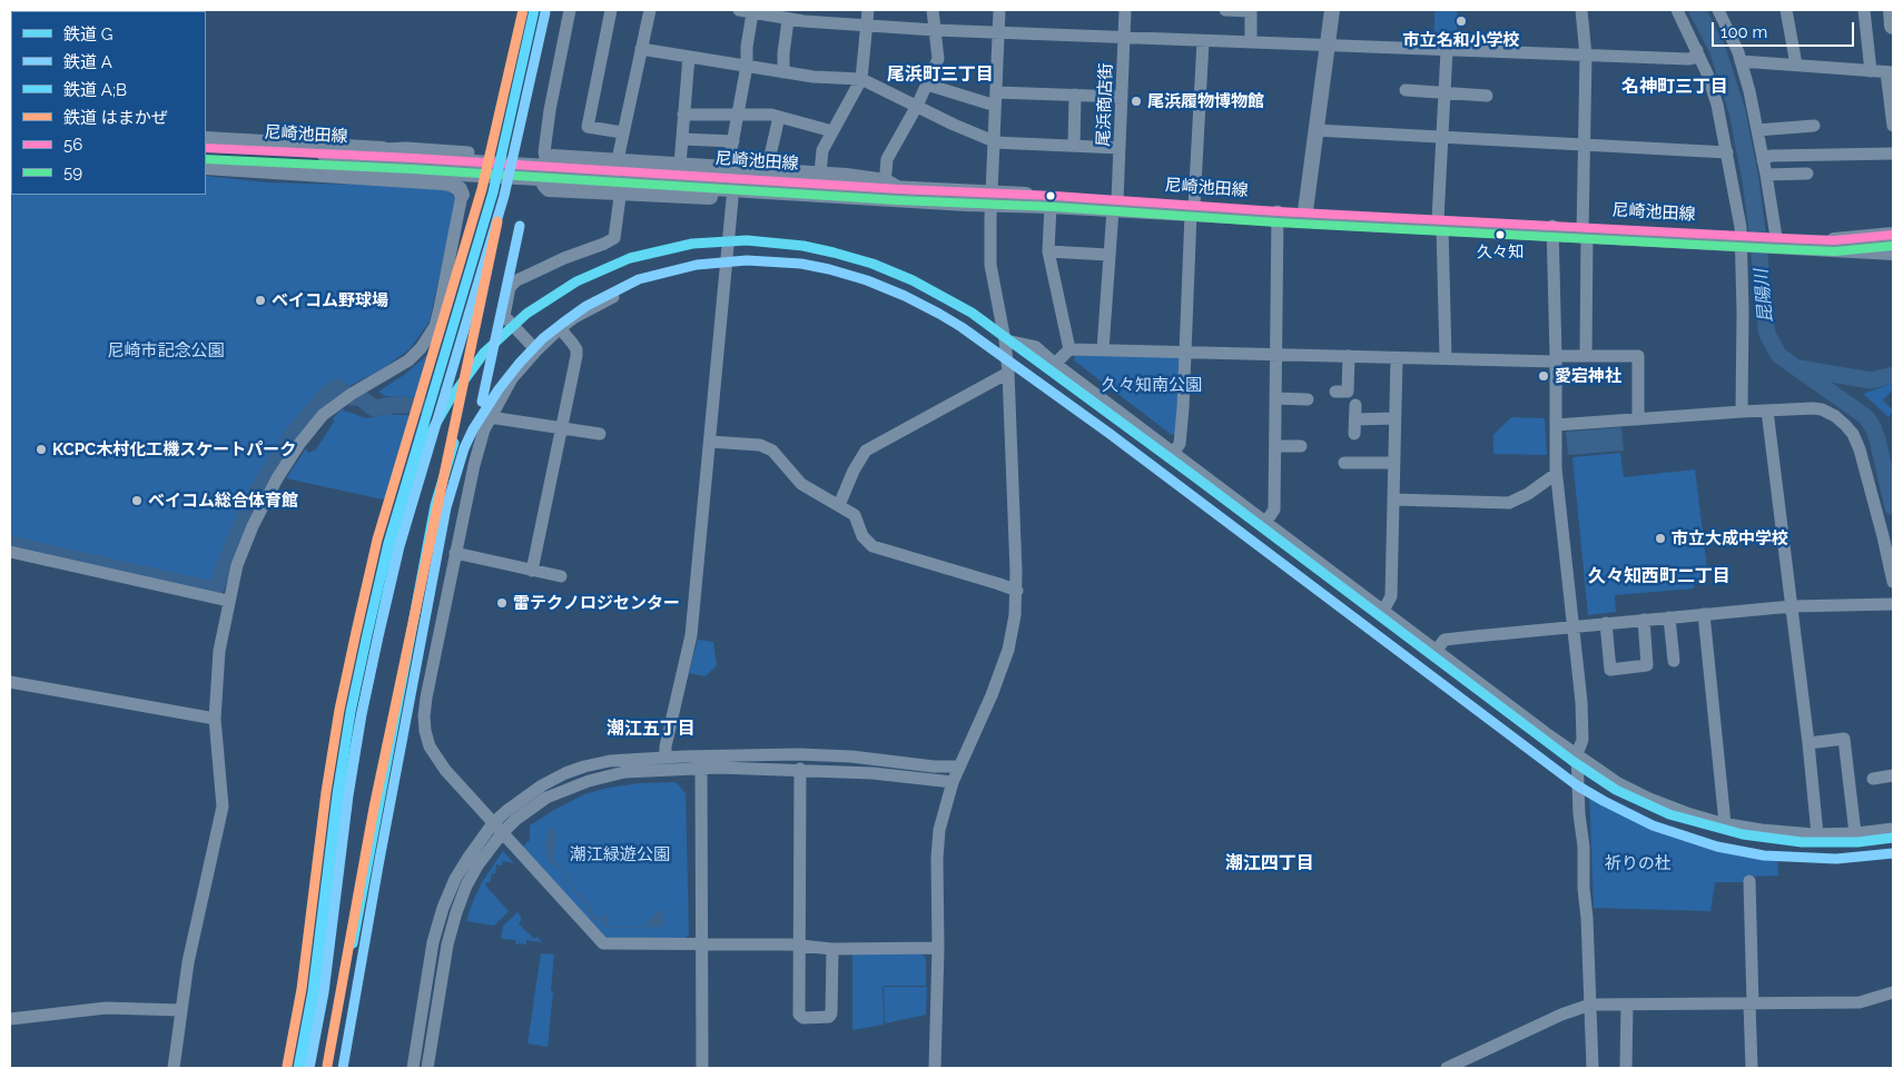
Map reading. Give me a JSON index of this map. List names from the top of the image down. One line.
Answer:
{"streets":{"main road":["尼崎池田線"],"street":["尾浜商店街"]},"crossings":[["尾浜商店街","尼崎池田線"]],"districts":["尾浜町三丁目","名神町三丁目","久々知西町二丁目","潮江五丁目","潮江四丁目"],"water":["昆陽川"],"parks":["尼崎市記念公園","久々知南公園","潮江緑遊公園","祈りの杜"],"places":["市立名和小学校","尾浜履物博物館","久々知","ベイコム野球場","愛宕神社","KCPC木村化工機スケートパーク","ベイコム総合体育館","市立大成中学校","雷テクノロジセンター"],"lines":["rail line A;B","rail line はまかぜ","rail line A","transit line 56","transit line 59","rail line G"],"legend":["鉄道 G","鉄道 A","鉄道 A;B","鉄道 はまかぜ","56","59"],"scale_bar":"100 m"}
